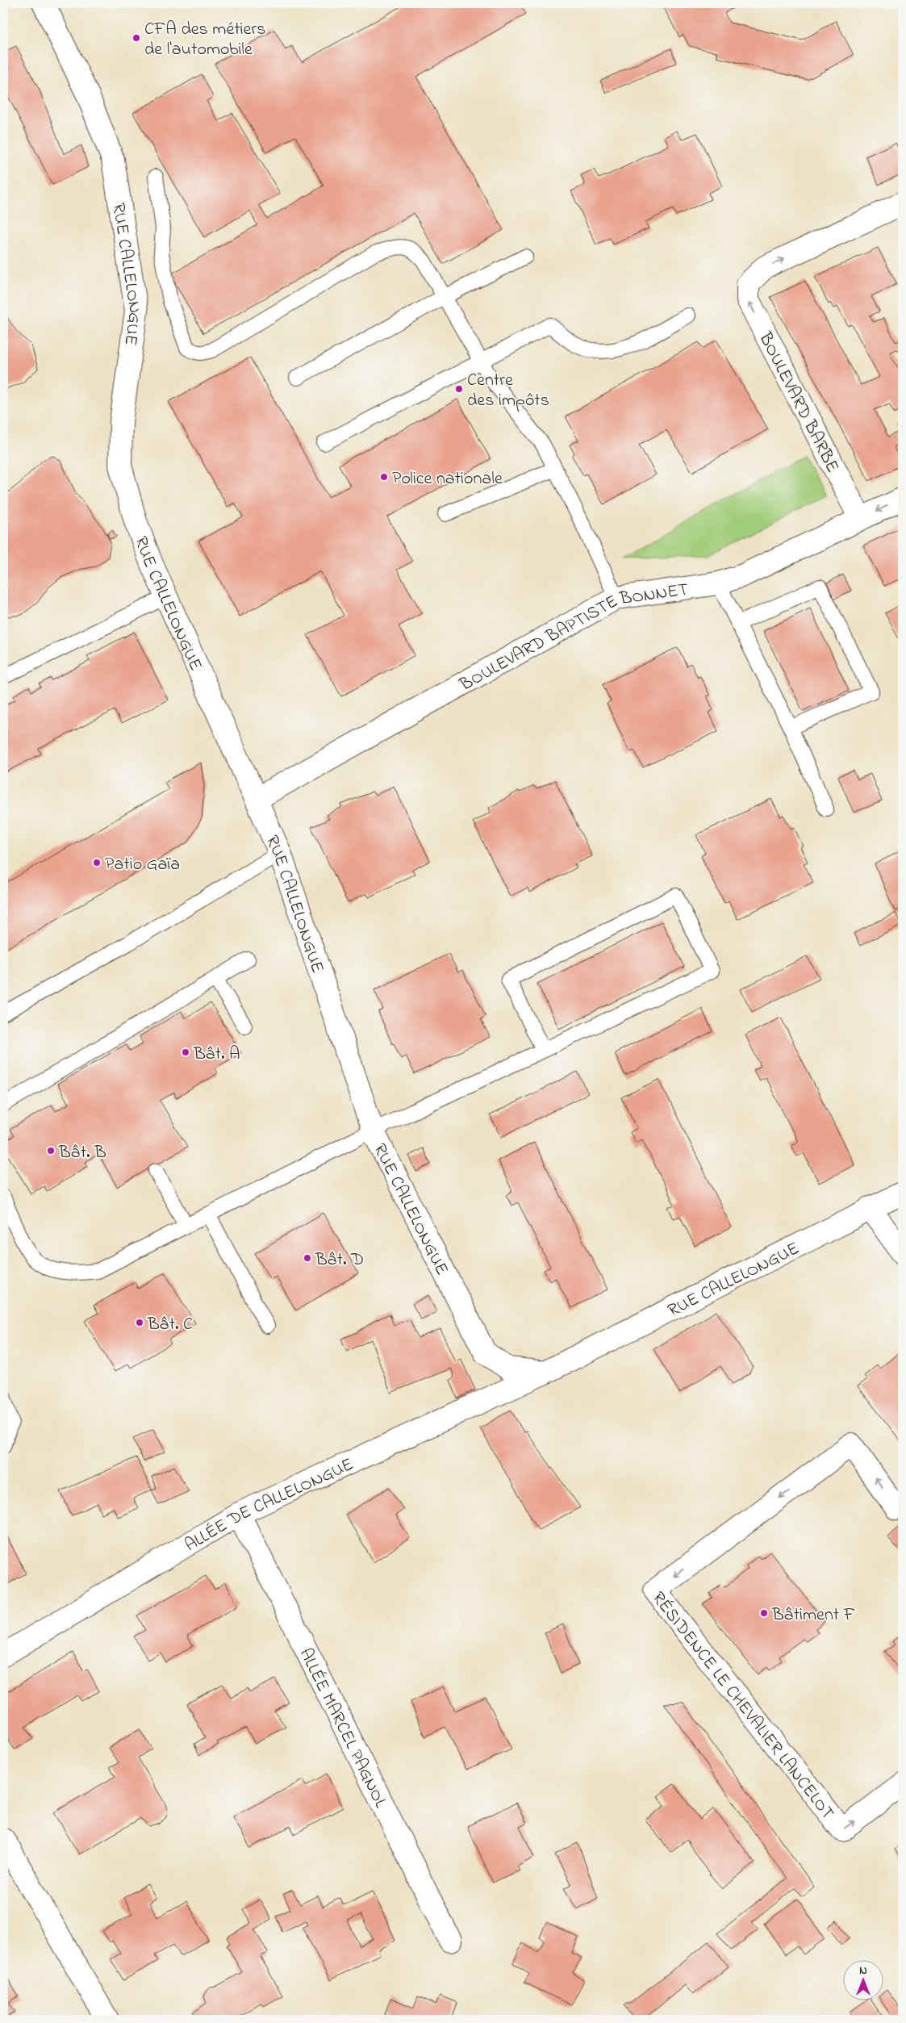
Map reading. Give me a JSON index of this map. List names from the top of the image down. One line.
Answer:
{"streets":{"street":["RUE CALLELONGUE","BOULEVARD BARBE","BOULEVARD BAPTISTE BONNET","ALLÉE DE CALLELONGUE","RÉSIDENCE LE CHEVALIER LANCELOT","ALLÉE MARCEL PAGNOL"]},"crossings":[["RUE CALLELONGUE","BOULEVARD BAPTISTE BONNET"],["RUE CALLELONGUE","ALLÉE DE CALLELONGUE"],["BOULEVARD BARBE","BOULEVARD BAPTISTE BONNET"],["ALLÉE DE CALLELONGUE","ALLÉE MARCEL PAGNOL"]],"places":["CFA des métiers de l'automobile","Centre des impôts","Police nationale","Patio Gaïa","Bât. A","Bât. B","Bât. D","Bât. C","Bâtiment F"],"north":"top"}
